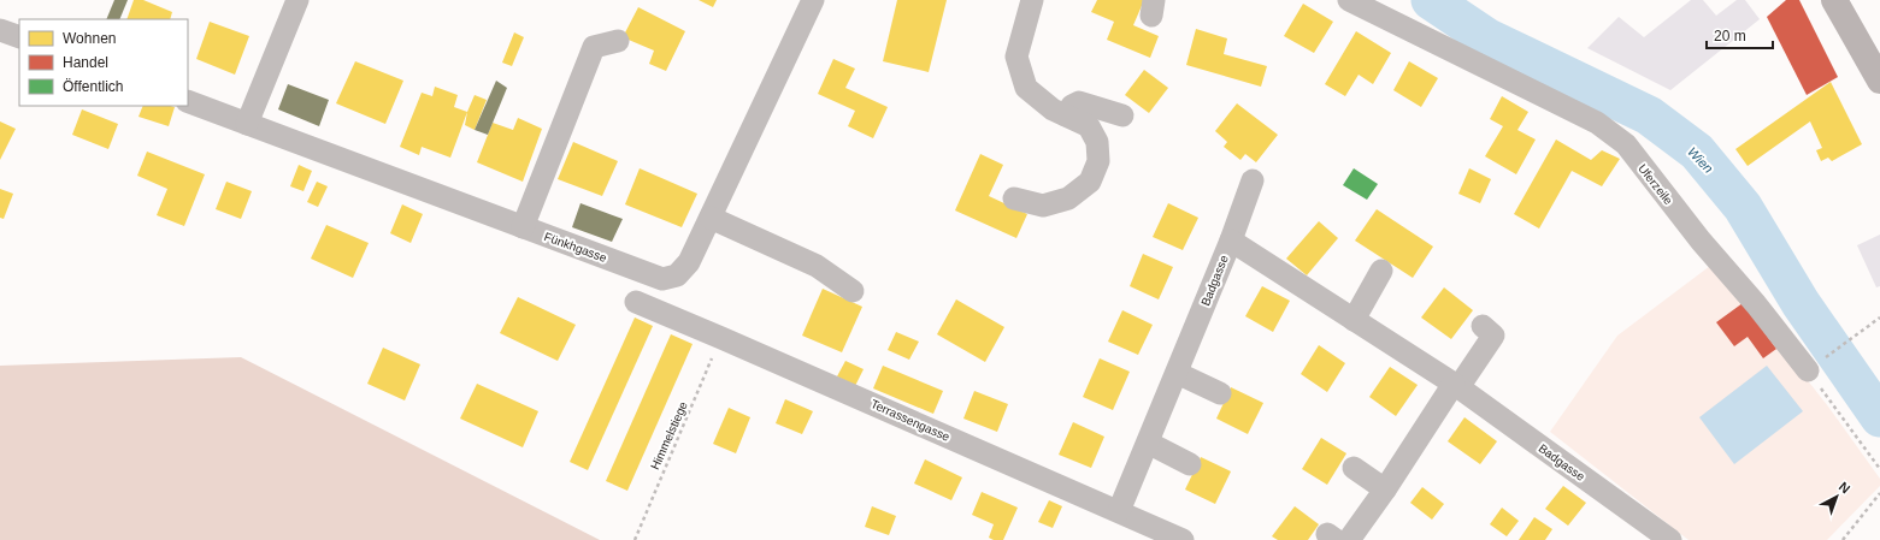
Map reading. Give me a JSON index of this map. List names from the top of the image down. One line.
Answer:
{"streets":{"street":["Uferzeile","Fünkhgasse","Badgasse","Terrassengasse"],"path":["Himmelstiege"]},"crossings":[["Badgasse","Terrassengasse"],["Terrassengasse","Himmelstiege"]],"water":["Wien"],"legend":["Wohnen","Handel","Öffentlich"],"scale_bar":"20 m","north":"top right"}
